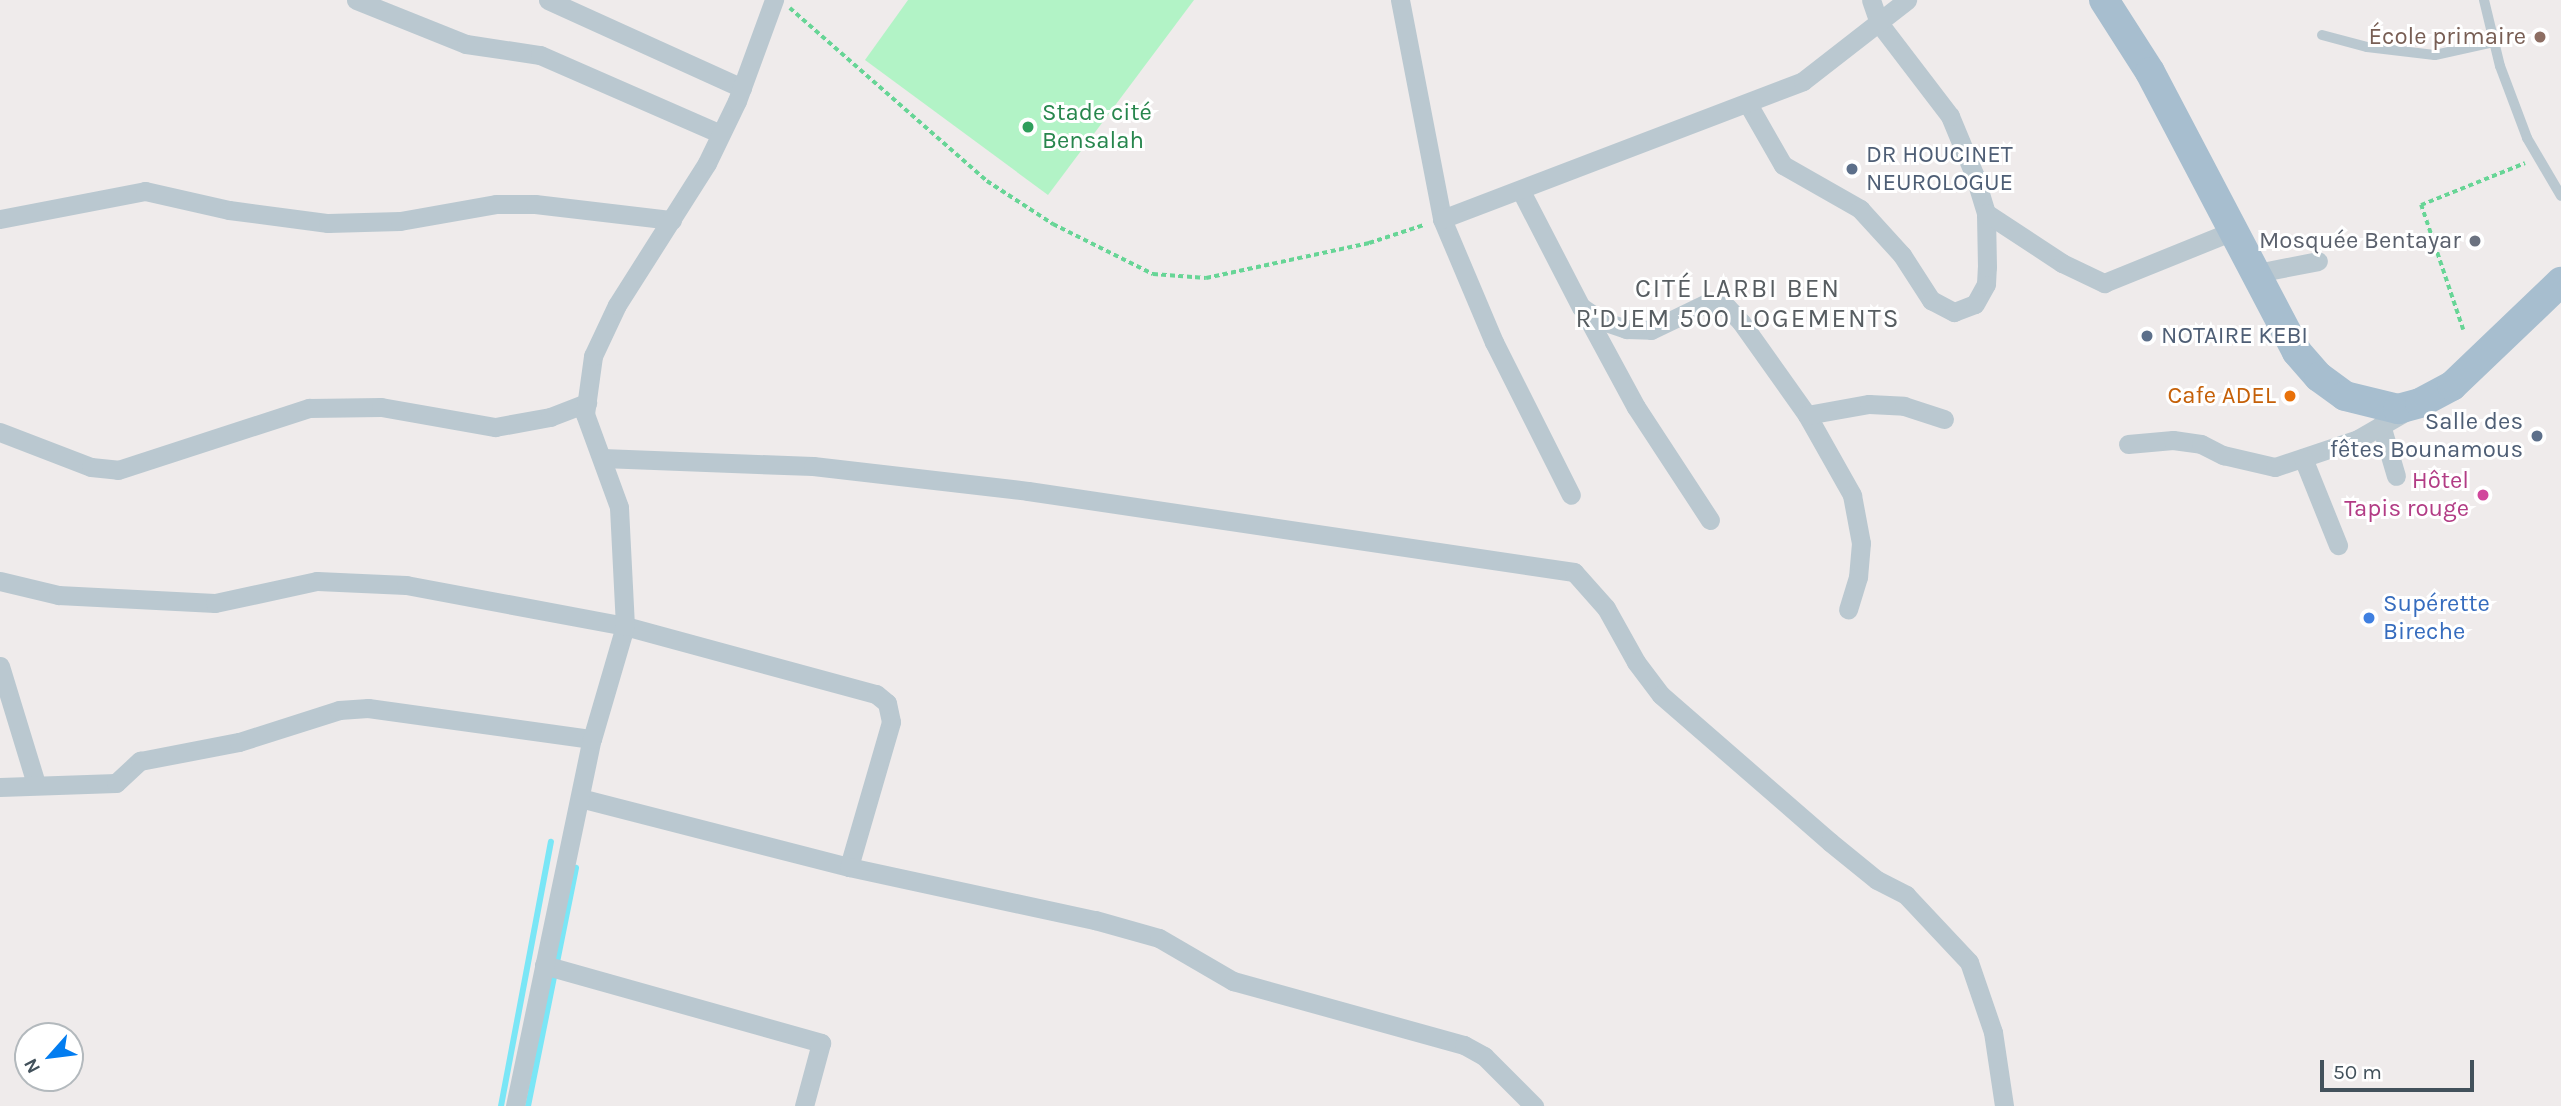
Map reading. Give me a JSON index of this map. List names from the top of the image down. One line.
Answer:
{"districts":["CITÉ LARBI BEN R'DJEM 500 LOGEMENTS"],"places":["École primaire","Stade cité Bensalah","DR HOUCINET NEUROLOGUE","Mosquée Bentayar","NOTAIRE KEBI","Cafe ADEL","Salle des fêtes Bounamous","Hôtel Tapis rouge","Supérette Bireche"],"scale_bar":"50 m","north":"bottom left"}
